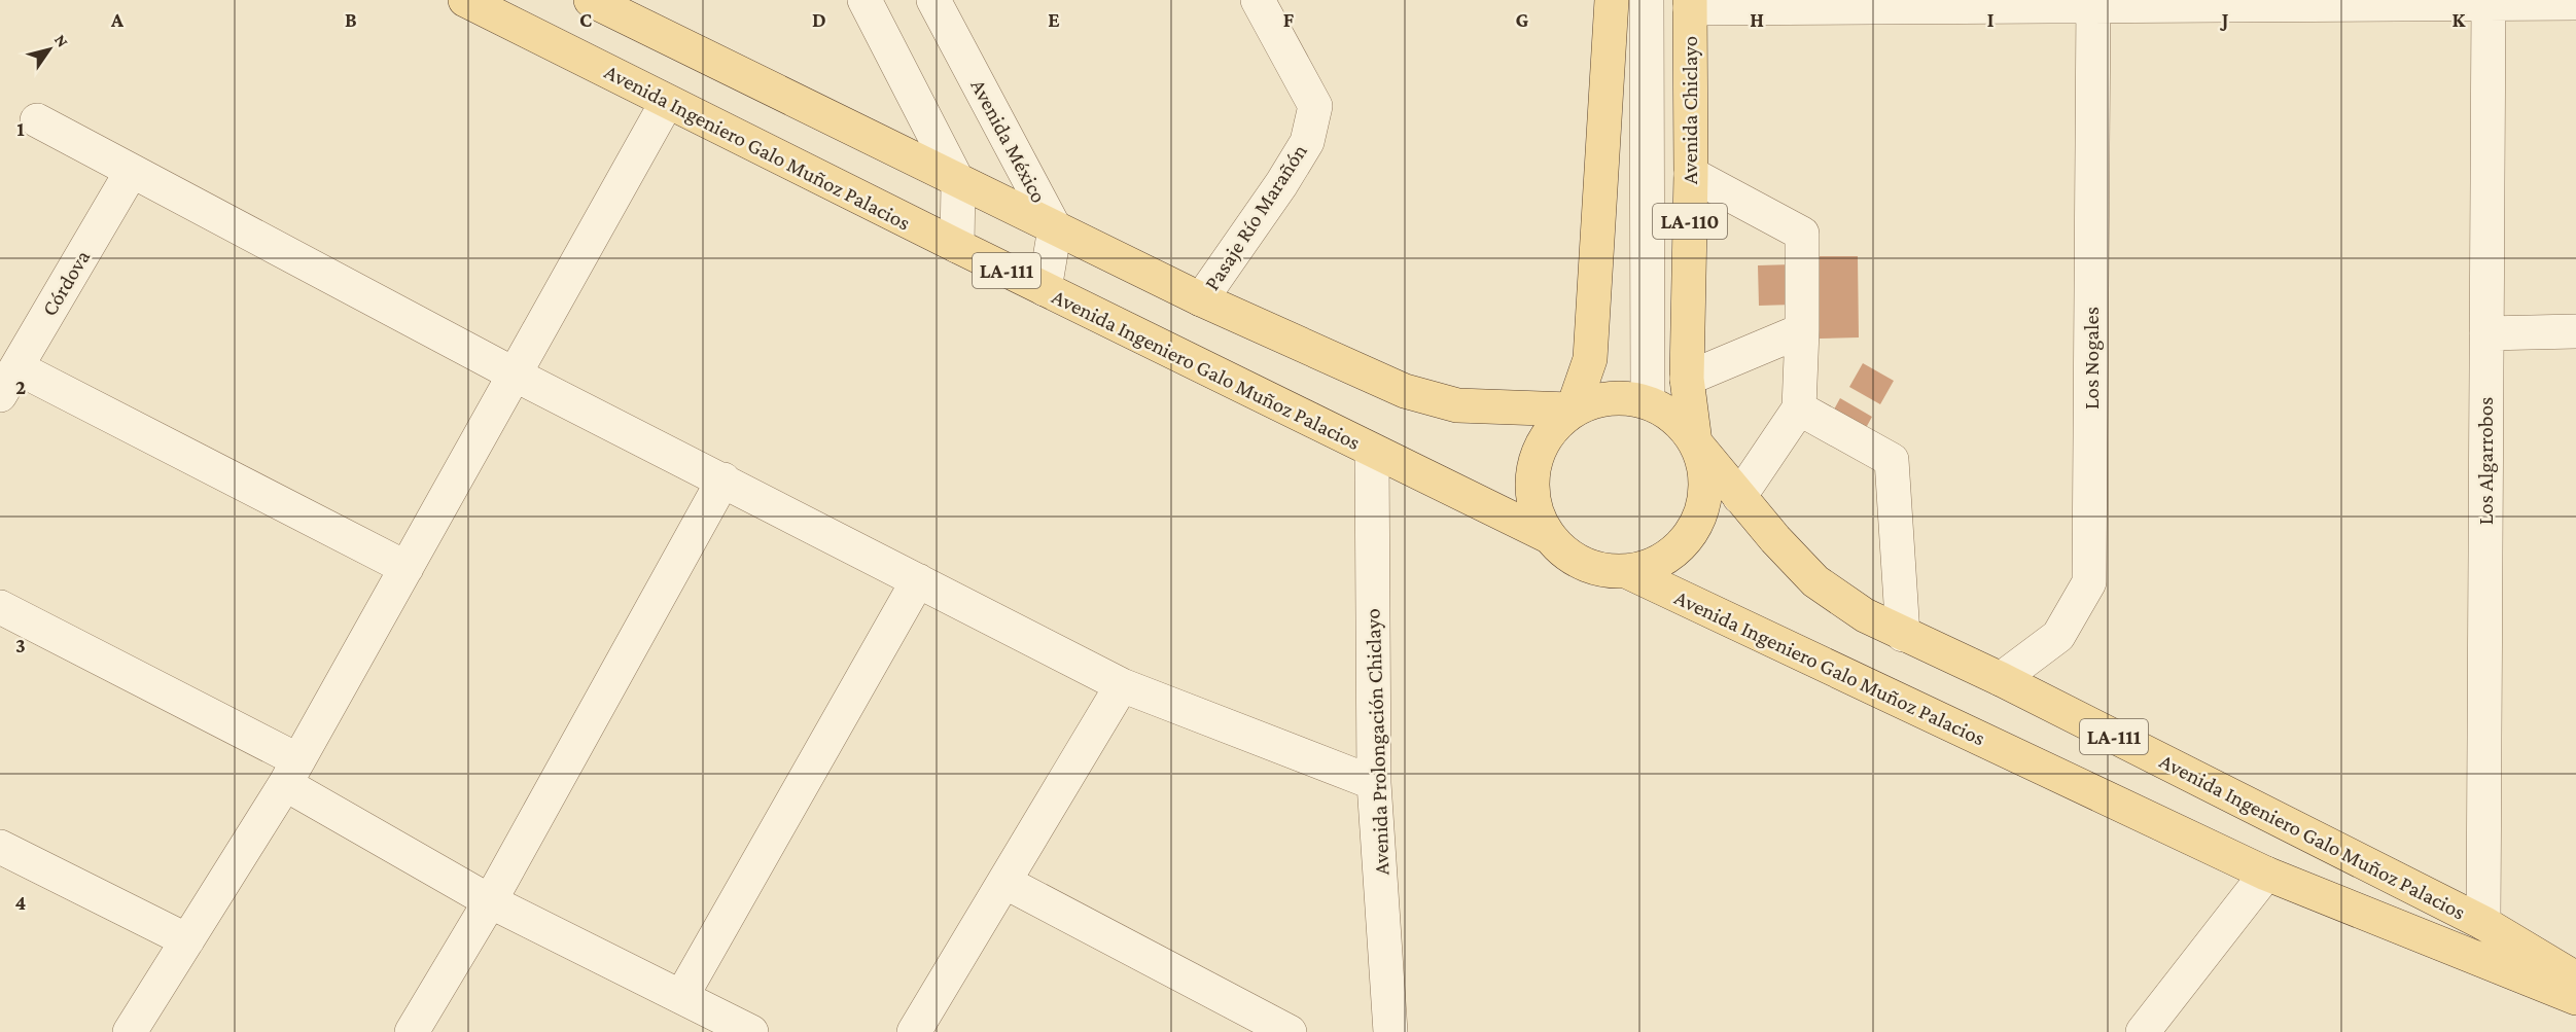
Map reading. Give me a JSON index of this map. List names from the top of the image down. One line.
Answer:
{"streets":{"main road":["Avenida Chiclayo","Avenida Ingeniero Galo Muñoz Palacios","LA-110","LA-111"],"street":["Avenida México","Pasaje Río Marañón","Córdova","Los Nogales","Los Algarrobos","Avenida Prolongación Chiclayo"]},"crossings":[["Avenida Chiclayo","Avenida Ingeniero Galo Muñoz Palacios"],["Avenida Chiclayo","LA-110"],["Avenida Chiclayo","LA-111"],["Avenida México","Avenida Ingeniero Galo Muñoz Palacios"],["Avenida México","LA-111"],["Avenida Ingeniero Galo Muñoz Palacios","LA-110"],["Avenida Ingeniero Galo Muñoz Palacios","LA-111"],["Avenida Ingeniero Galo Muñoz Palacios","Los Nogales"],["Avenida Ingeniero Galo Muñoz Palacios","Los Algarrobos"],["Avenida Ingeniero Galo Muñoz Palacios","Avenida Prolongación Chiclayo"],["Pasaje Río Marañón","LA-111"],["LA-110","LA-111"]],"north":"top right","grid":{"columns":["A","B","C","D","E","F","G","H","I","J","K"],"rows":["1","2","3","4"]}}
